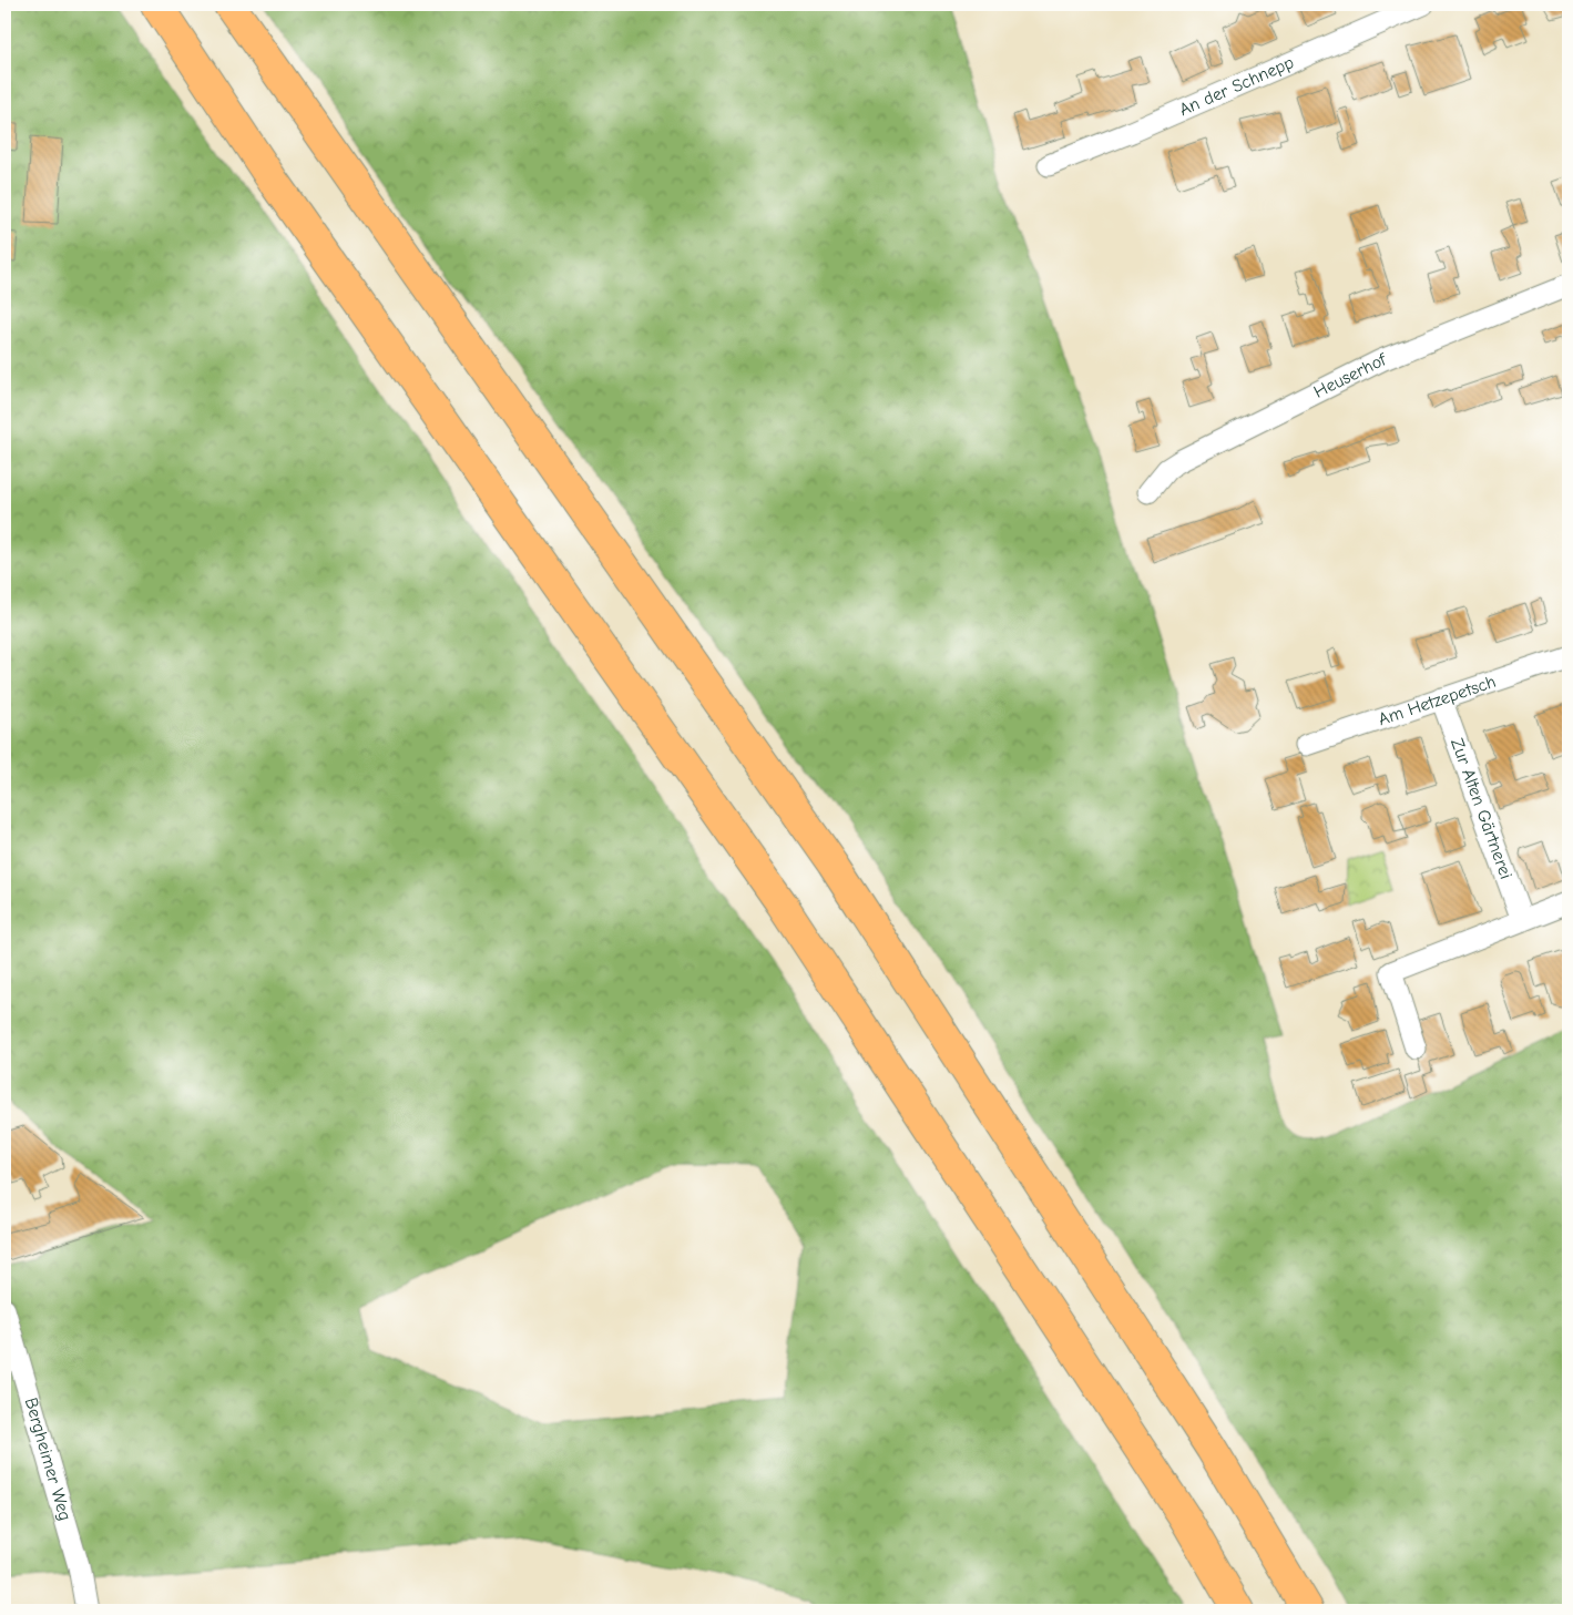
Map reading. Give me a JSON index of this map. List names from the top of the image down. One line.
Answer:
{"streets":{"street":["An der Schnepp","Heuserhof","Am Hetzepetsch","Zur Alten Gärtnerei","Bergheimer Weg"]},"crossings":[["Am Hetzepetsch","Zur Alten Gärtnerei"]]}
